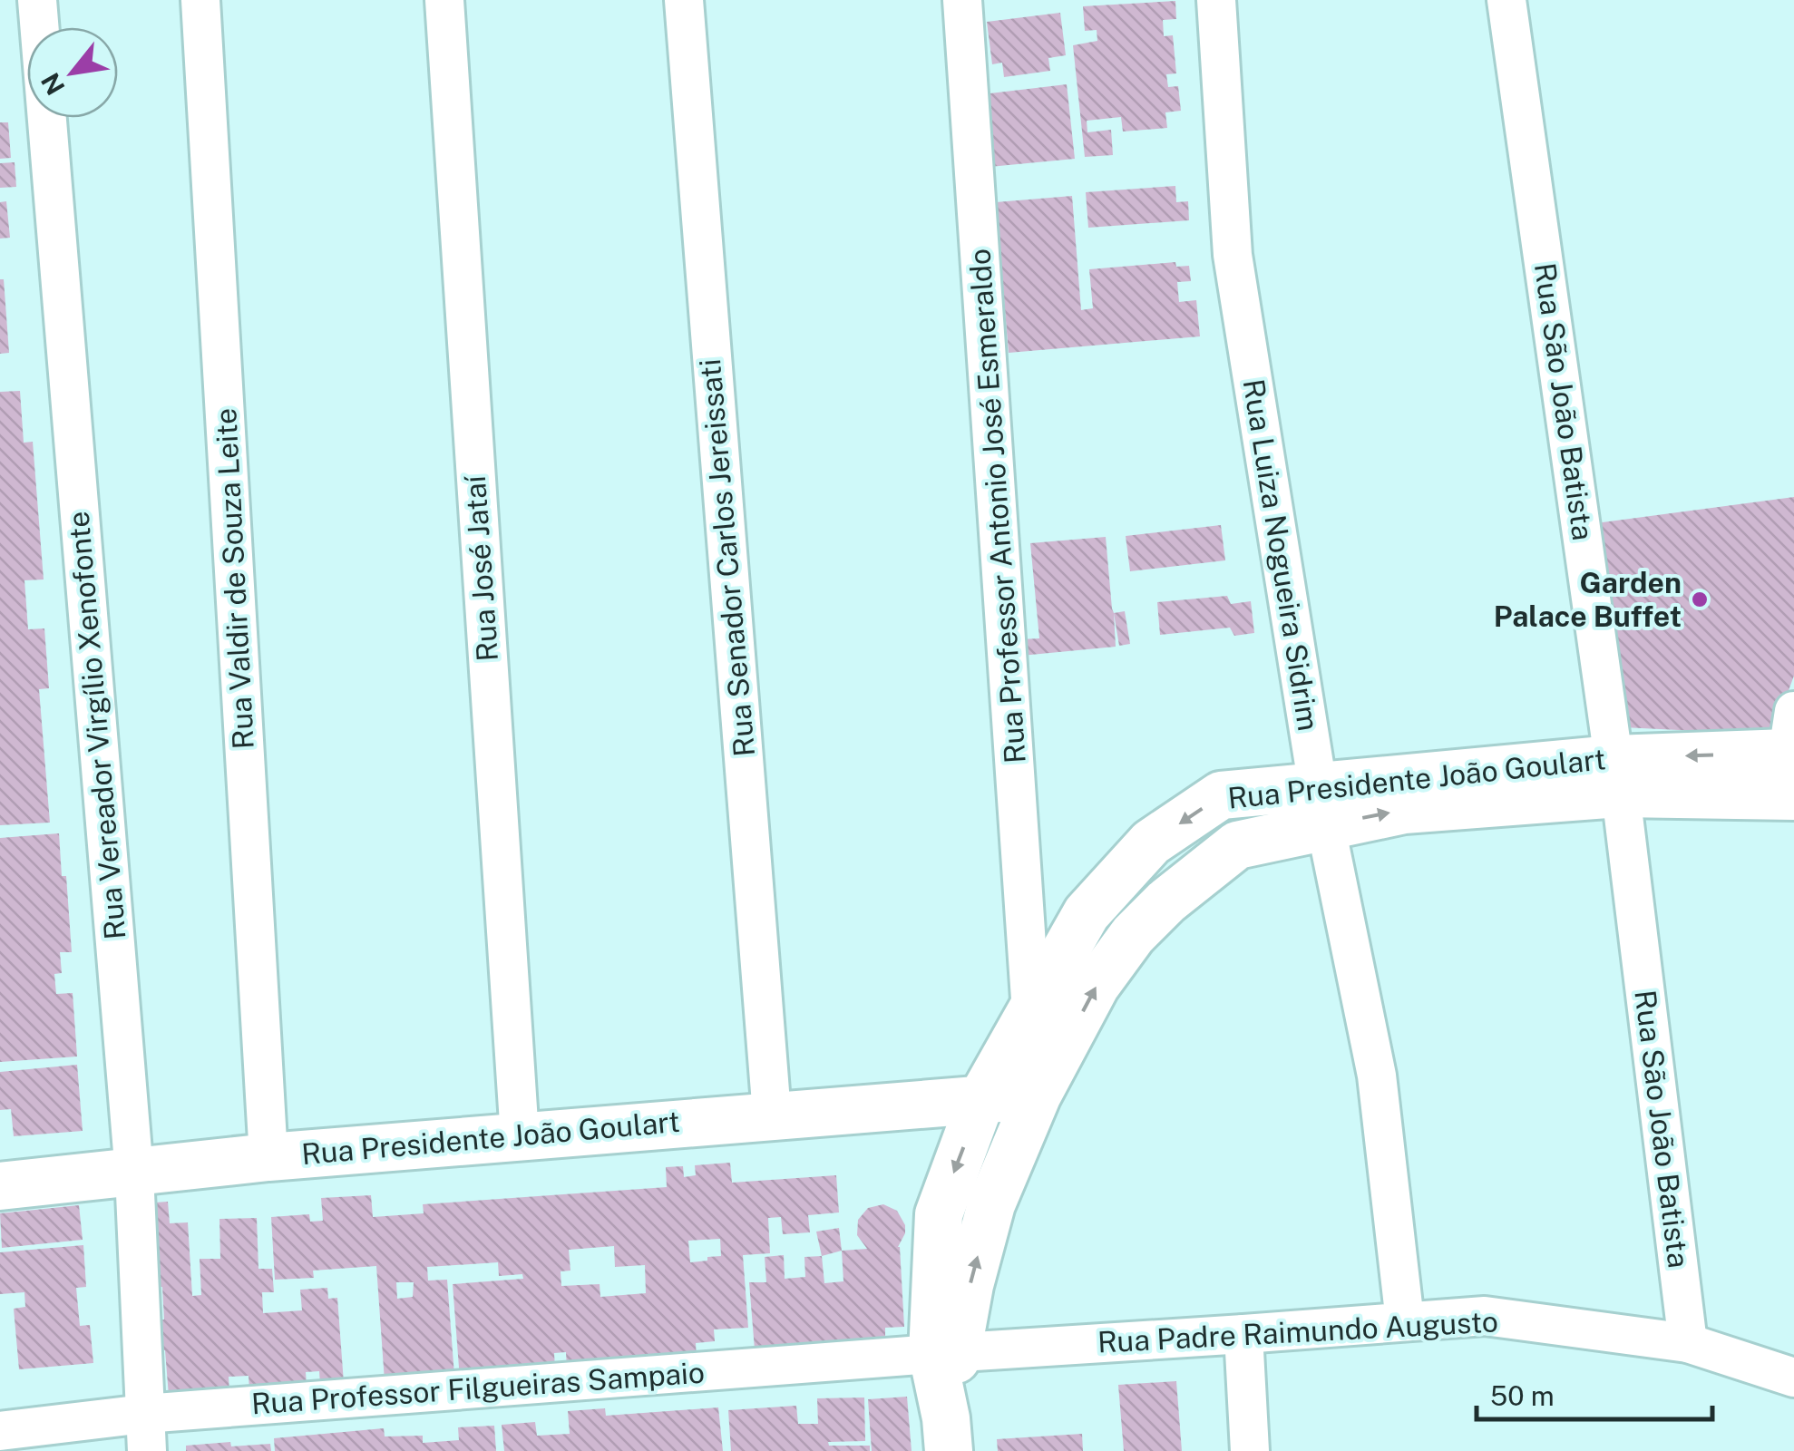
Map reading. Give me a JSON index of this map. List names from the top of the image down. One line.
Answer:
{"streets":{"street":["Rua São João Batista","Rua Professor Antonio José Esmeraldo","Rua Luiza Nogueira Sidrim","Rua Senador Carlos Jereissati","Rua José Jataí","Rua Valdir de Souza Leite","Rua Vereador Virgílio Xenofonte","Rua Presidente João Goulart","Rua Padre Raimundo Augusto","Rua Professor Filgueiras Sampaio"]},"crossings":[["Rua São João Batista","Rua Presidente João Goulart"],["Rua São João Batista","Rua Padre Raimundo Augusto"],["Rua Professor Antonio José Esmeraldo","Rua Presidente João Goulart"],["Rua Luiza Nogueira Sidrim","Rua Presidente João Goulart"],["Rua Luiza Nogueira Sidrim","Rua Padre Raimundo Augusto"],["Rua Senador Carlos Jereissati","Rua Presidente João Goulart"],["Rua José Jataí","Rua Presidente João Goulart"],["Rua Valdir de Souza Leite","Rua Presidente João Goulart"],["Rua Vereador Virgílio Xenofonte","Rua Presidente João Goulart"],["Rua Vereador Virgílio Xenofonte","Rua Professor Filgueiras Sampaio"],["Rua Presidente João Goulart","Rua Padre Raimundo Augusto"],["Rua Presidente João Goulart","Rua Professor Filgueiras Sampaio"],["Rua Padre Raimundo Augusto","Rua Professor Filgueiras Sampaio"]],"places":["Garden Palace Buffet"],"scale_bar":"50 m","north":"bottom left"}
